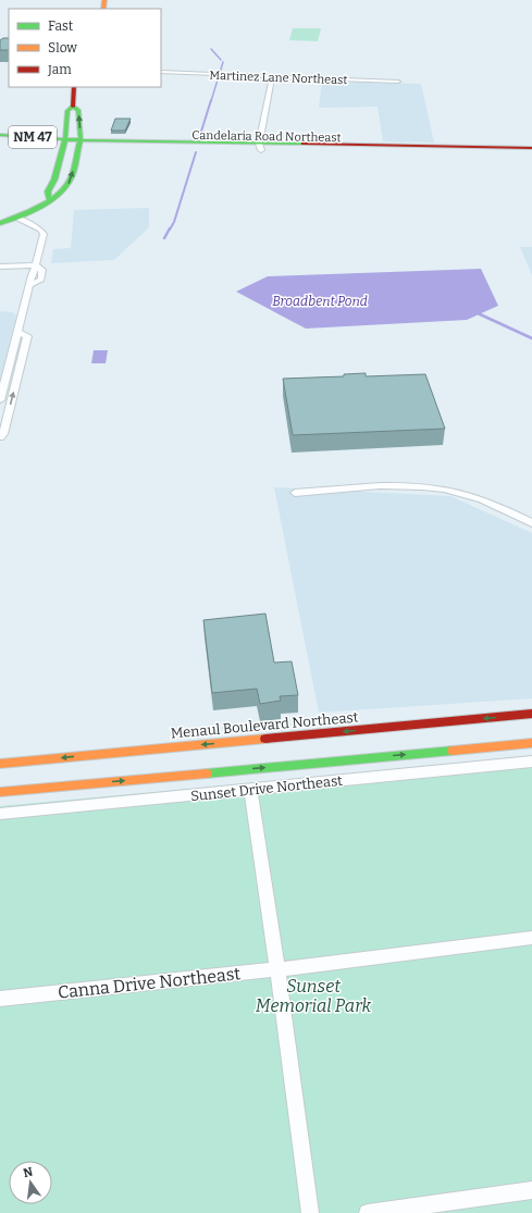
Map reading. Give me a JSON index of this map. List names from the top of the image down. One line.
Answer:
{"streets":{"main road":["Candelaria Road Northeast","NM 47","Menaul Boulevard Northeast"],"street":["Martinez Lane Northeast","Sunset Drive Northeast","Canna Drive Northeast"]},"crossings":[["Candelaria Road Northeast","NM 47"]],"water":["Broadbent Pond"],"parks":["Sunset Memorial Park"],"legend":["Fast","Slow","Jam"],"north":"top"}
